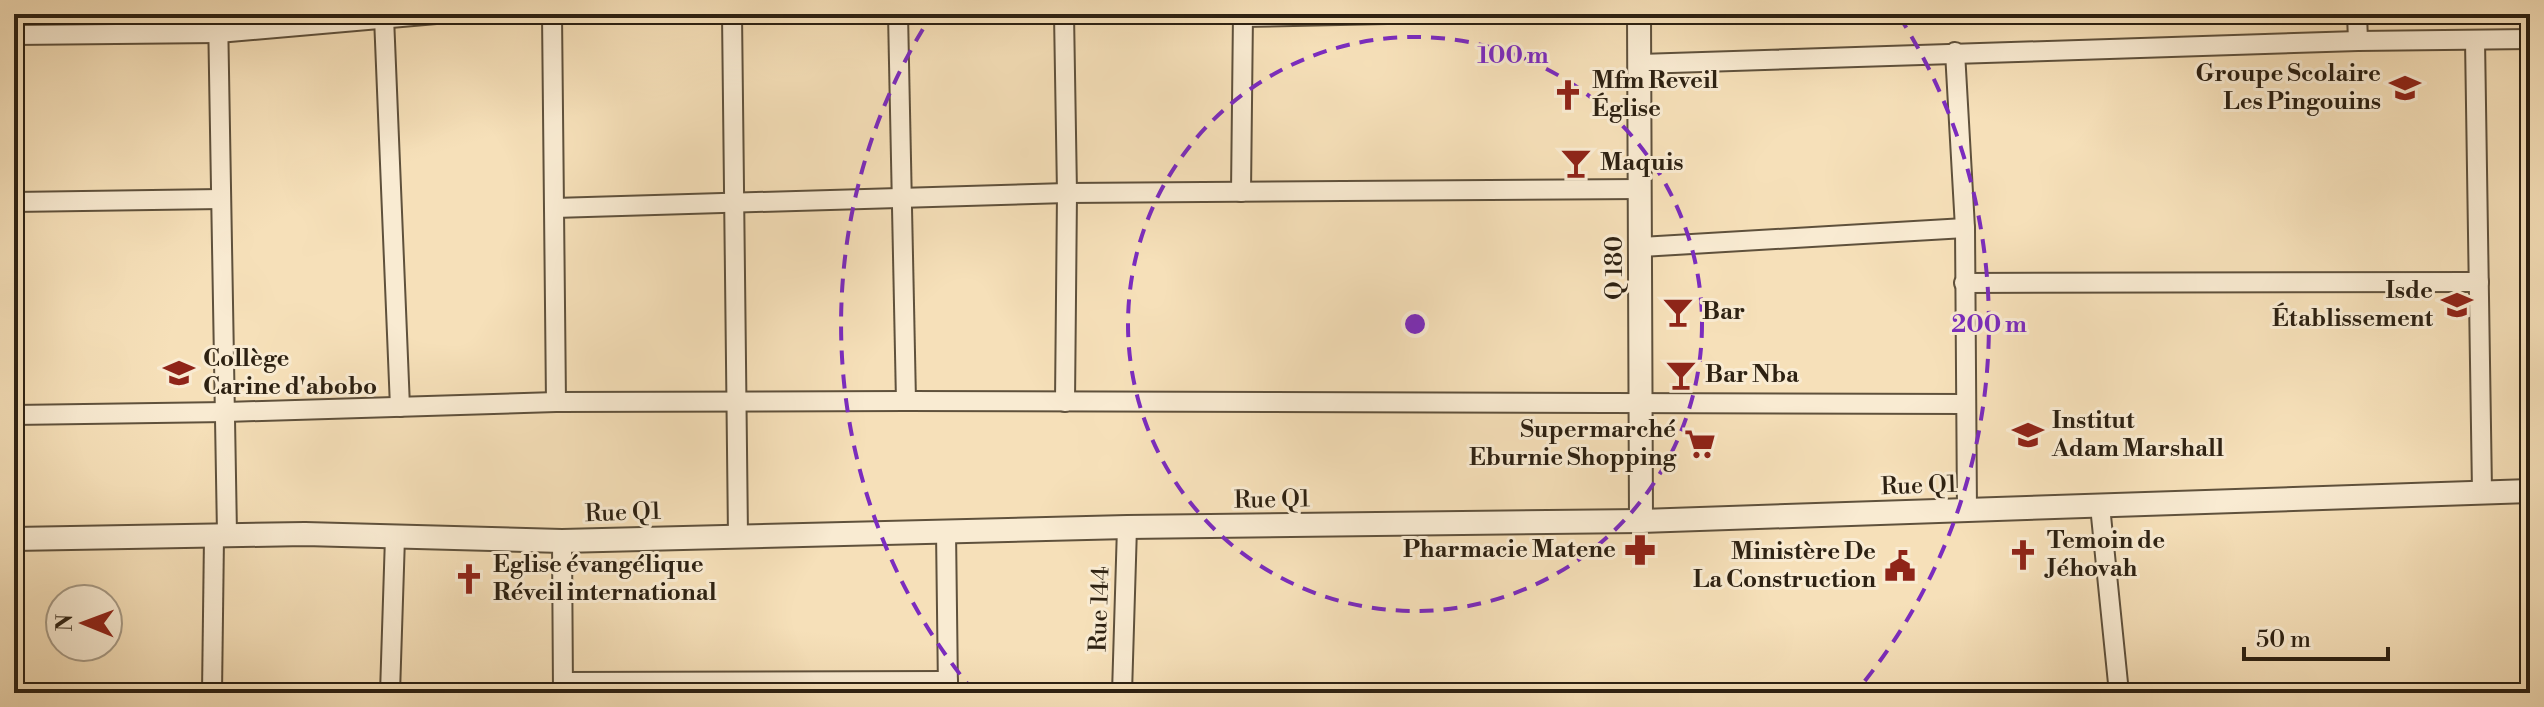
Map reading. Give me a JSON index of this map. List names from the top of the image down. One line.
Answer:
{"streets":{"street":["Q 180","Rue Q1","Rue 144"]},"crossings":[["Q 180","Rue Q1"],["Rue Q1","Rue 144"]],"places":{"school or university":["Groupe Scolaire Les Pingouins","Isde Établissement","Collège Carine d'abobo","Institut Adam Marshall"],"church":["Mfm Reveil Église","Temoin de Jéhovah","Eglise évangélique Réveil international"],"bar":["Maquis","Bar","Bar Nba"],"supermarket":["Supermarché Eburnie Shopping"],"pharmacy":["Pharmacie Matene"],"public building":["Ministère De La Construction"]},"scale_bar":"50 m","north":"left","rings":["100 m","200 m"]}
